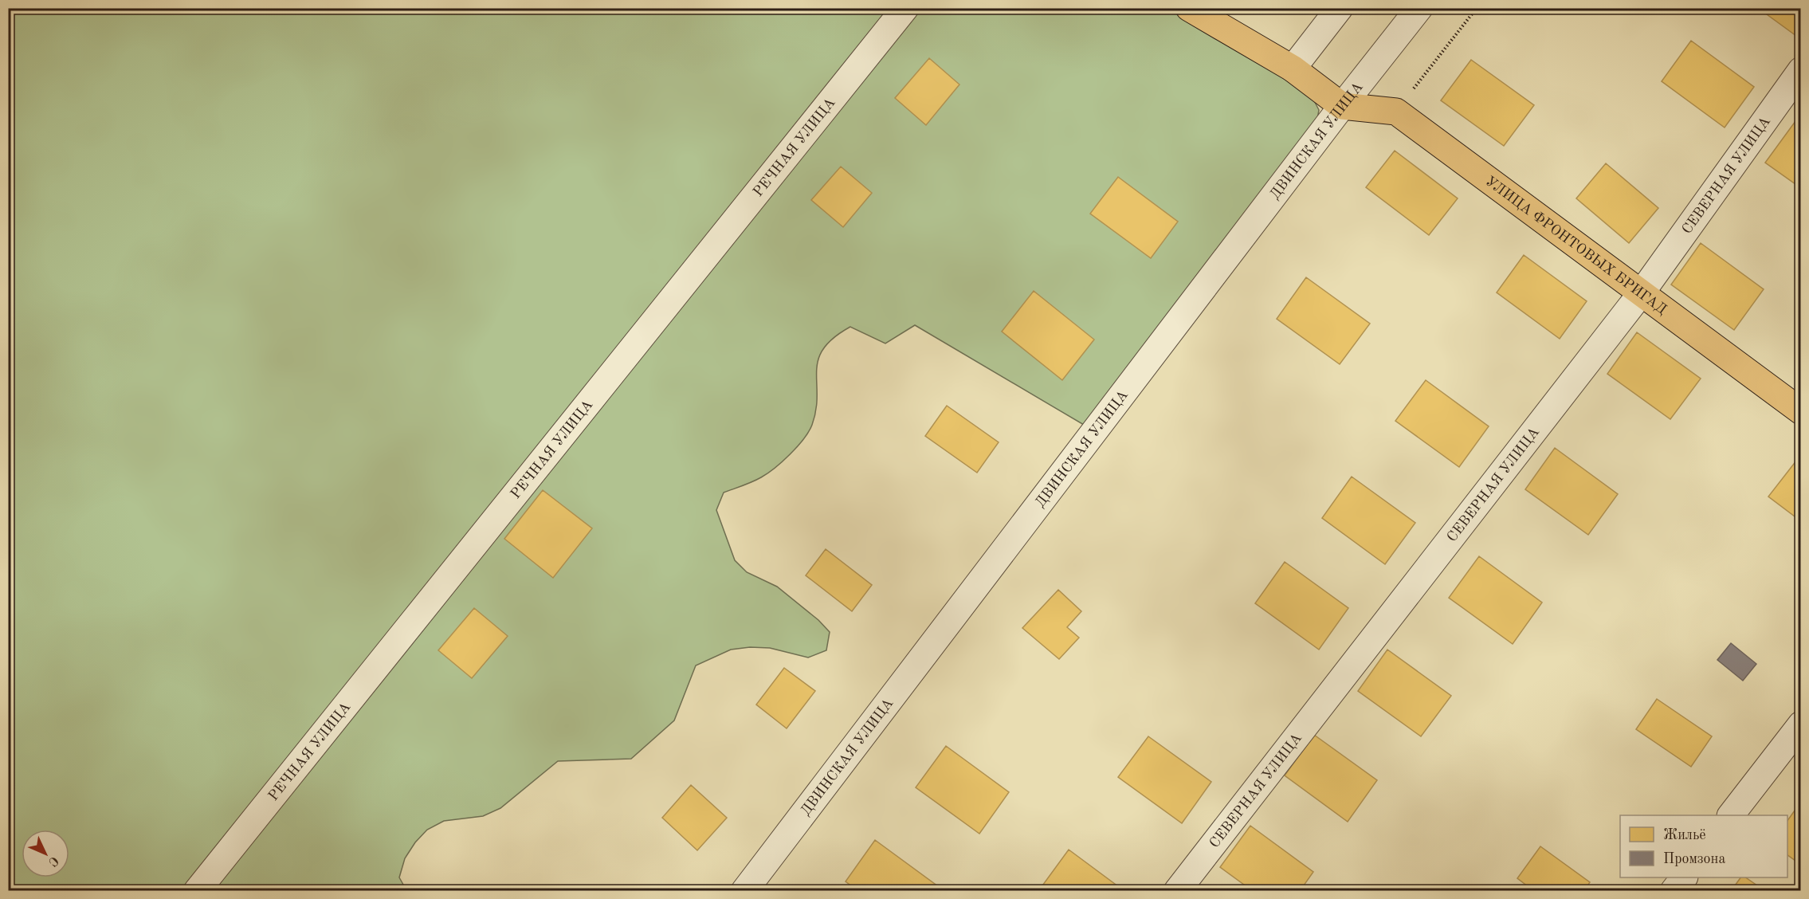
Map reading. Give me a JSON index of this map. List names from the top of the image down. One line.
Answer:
{"streets":{"main road":["УЛИЦА ФРОНТОВЫХ БРИГАД"],"street":["ДВИНСКАЯ УЛИЦА","РЕЧНАЯ УЛИЦА","СЕВЕРНАЯ УЛИЦА"]},"crossings":[["СЕВЕРНАЯ УЛИЦА","УЛИЦА ФРОНТОВЫХ БРИГАД"]],"legend":["Жильё","Промзона"],"north":"bottom right"}
